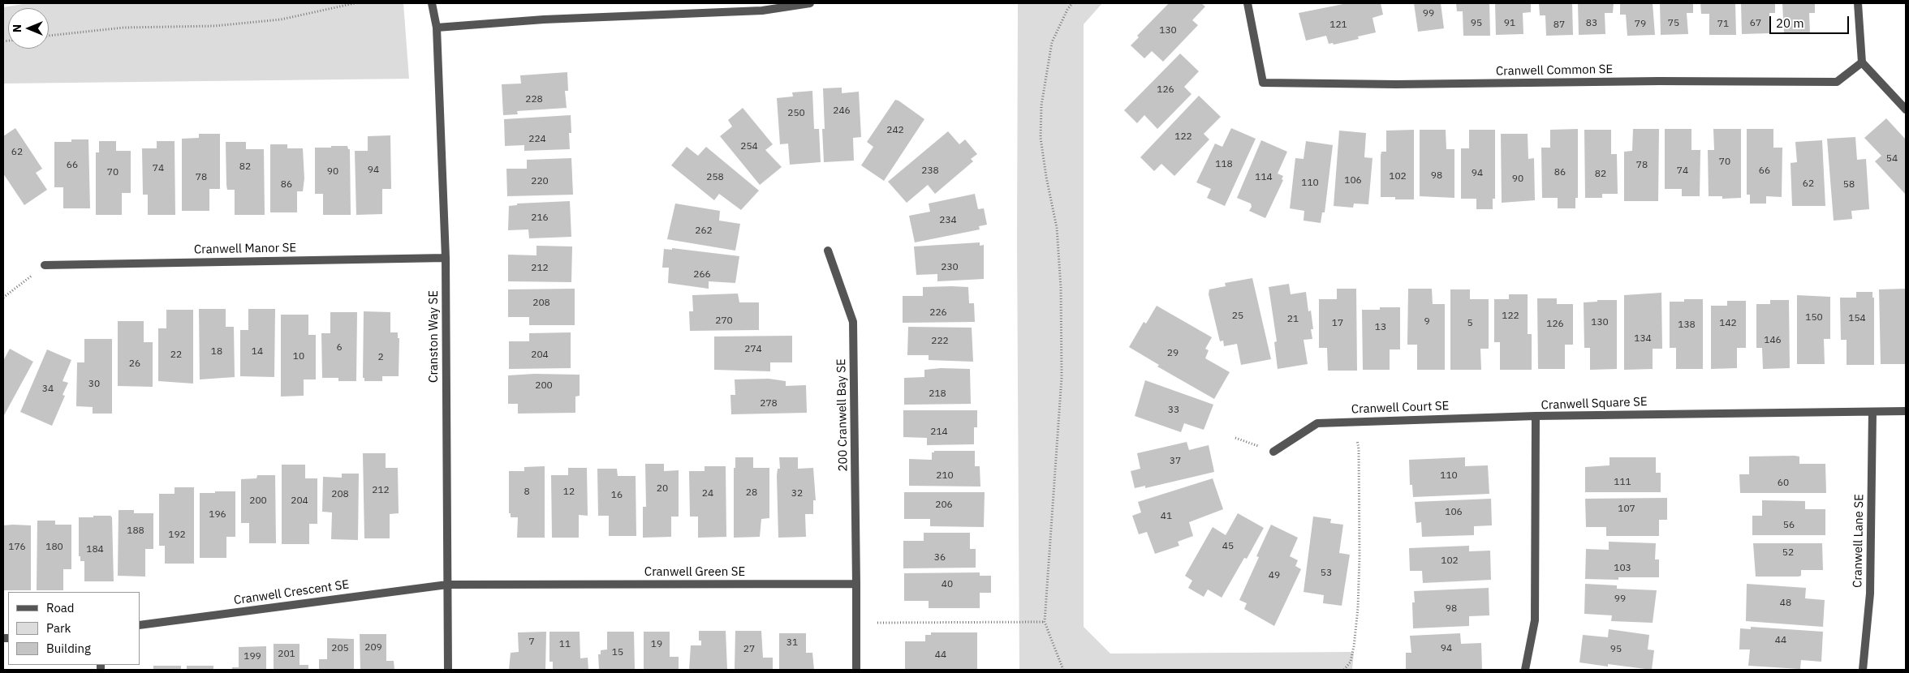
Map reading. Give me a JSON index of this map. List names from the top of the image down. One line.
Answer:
{"streets":{"street":["Cranwell Common SE","Cranwell Manor SE","Cranston Way SE","Cranwell Square SE","Cranwell Court SE","200 Cranwell Bay SE","Cranwell Lane SE","Cranwell Green SE","Cranwell Crescent SE"]},"crossings":[["Cranwell Manor SE","Cranston Way SE"],["Cranston Way SE","Cranwell Green SE"],["Cranston Way SE","Cranwell Crescent SE"],["Cranwell Square SE","Cranwell Court SE"],["Cranwell Square SE","Cranwell Lane SE"],["200 Cranwell Bay SE","Cranwell Green SE"],["Cranwell Green SE","Cranwell Crescent SE"]],"house_numbers":["99","95","91","83","75","67","79","71","121","87","130","126","228","246","250","242","122","224","254","62","54","70","118","66","78","82","74","94","238","74","66","90","70","86","94","82","98","102","78","258","114","90","106","220","110","62","86","58","216","234","262","230","212","266","208","226","25","122","150","154","21","270","9","130","17","5","142","126","138","13","134","146","222","6","274","18","14","29","22","204","10","2","26","30","200","34","218","278","33","214","37","210","110","111","60","20","212","8","12","28","24","32","208","16","200","204","206","107","106","196","41","56","188","192","45","176","180","184","52","36","102","103","53","49","40","99","48","98","44","7","31","11","19","209","205","94","27","95","15","201","44","199"],"legend":["Road","Park","Building"],"scale_bar":"20 m","north":"left"}
